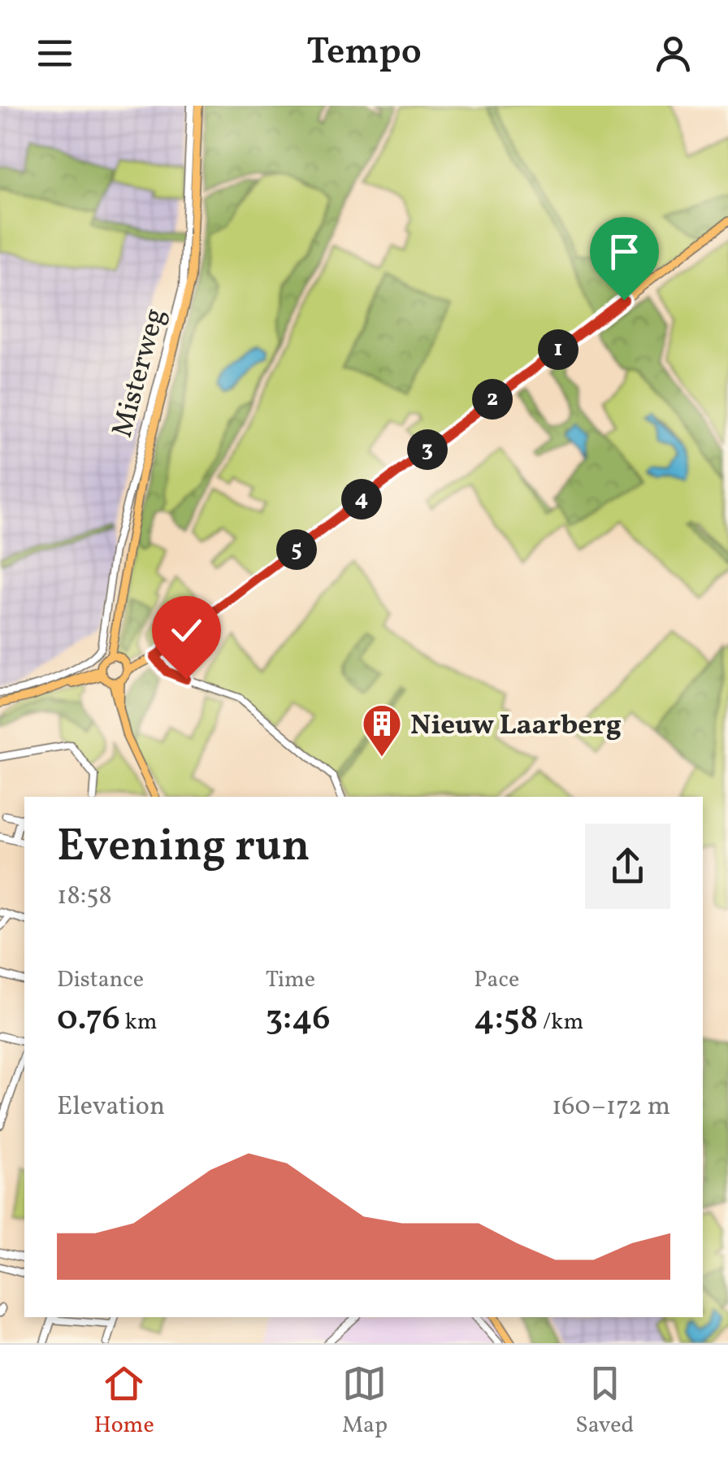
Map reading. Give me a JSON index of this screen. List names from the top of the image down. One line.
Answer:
{"streets":{"main road":["Misterweg"]},"places":{"building":["Nieuw Laarberg"]},"page":{"header":"Tempo","pins":["1","2","3","4","5"],"heading":["Evening run","18:58"],"stats":[["Distance","0.76 km"],["Time","3:46"],["Pace","4:58 /km"]],"chart":["Elevation","160–172 m"],"tabs":["Home","Map","Saved"]}}
